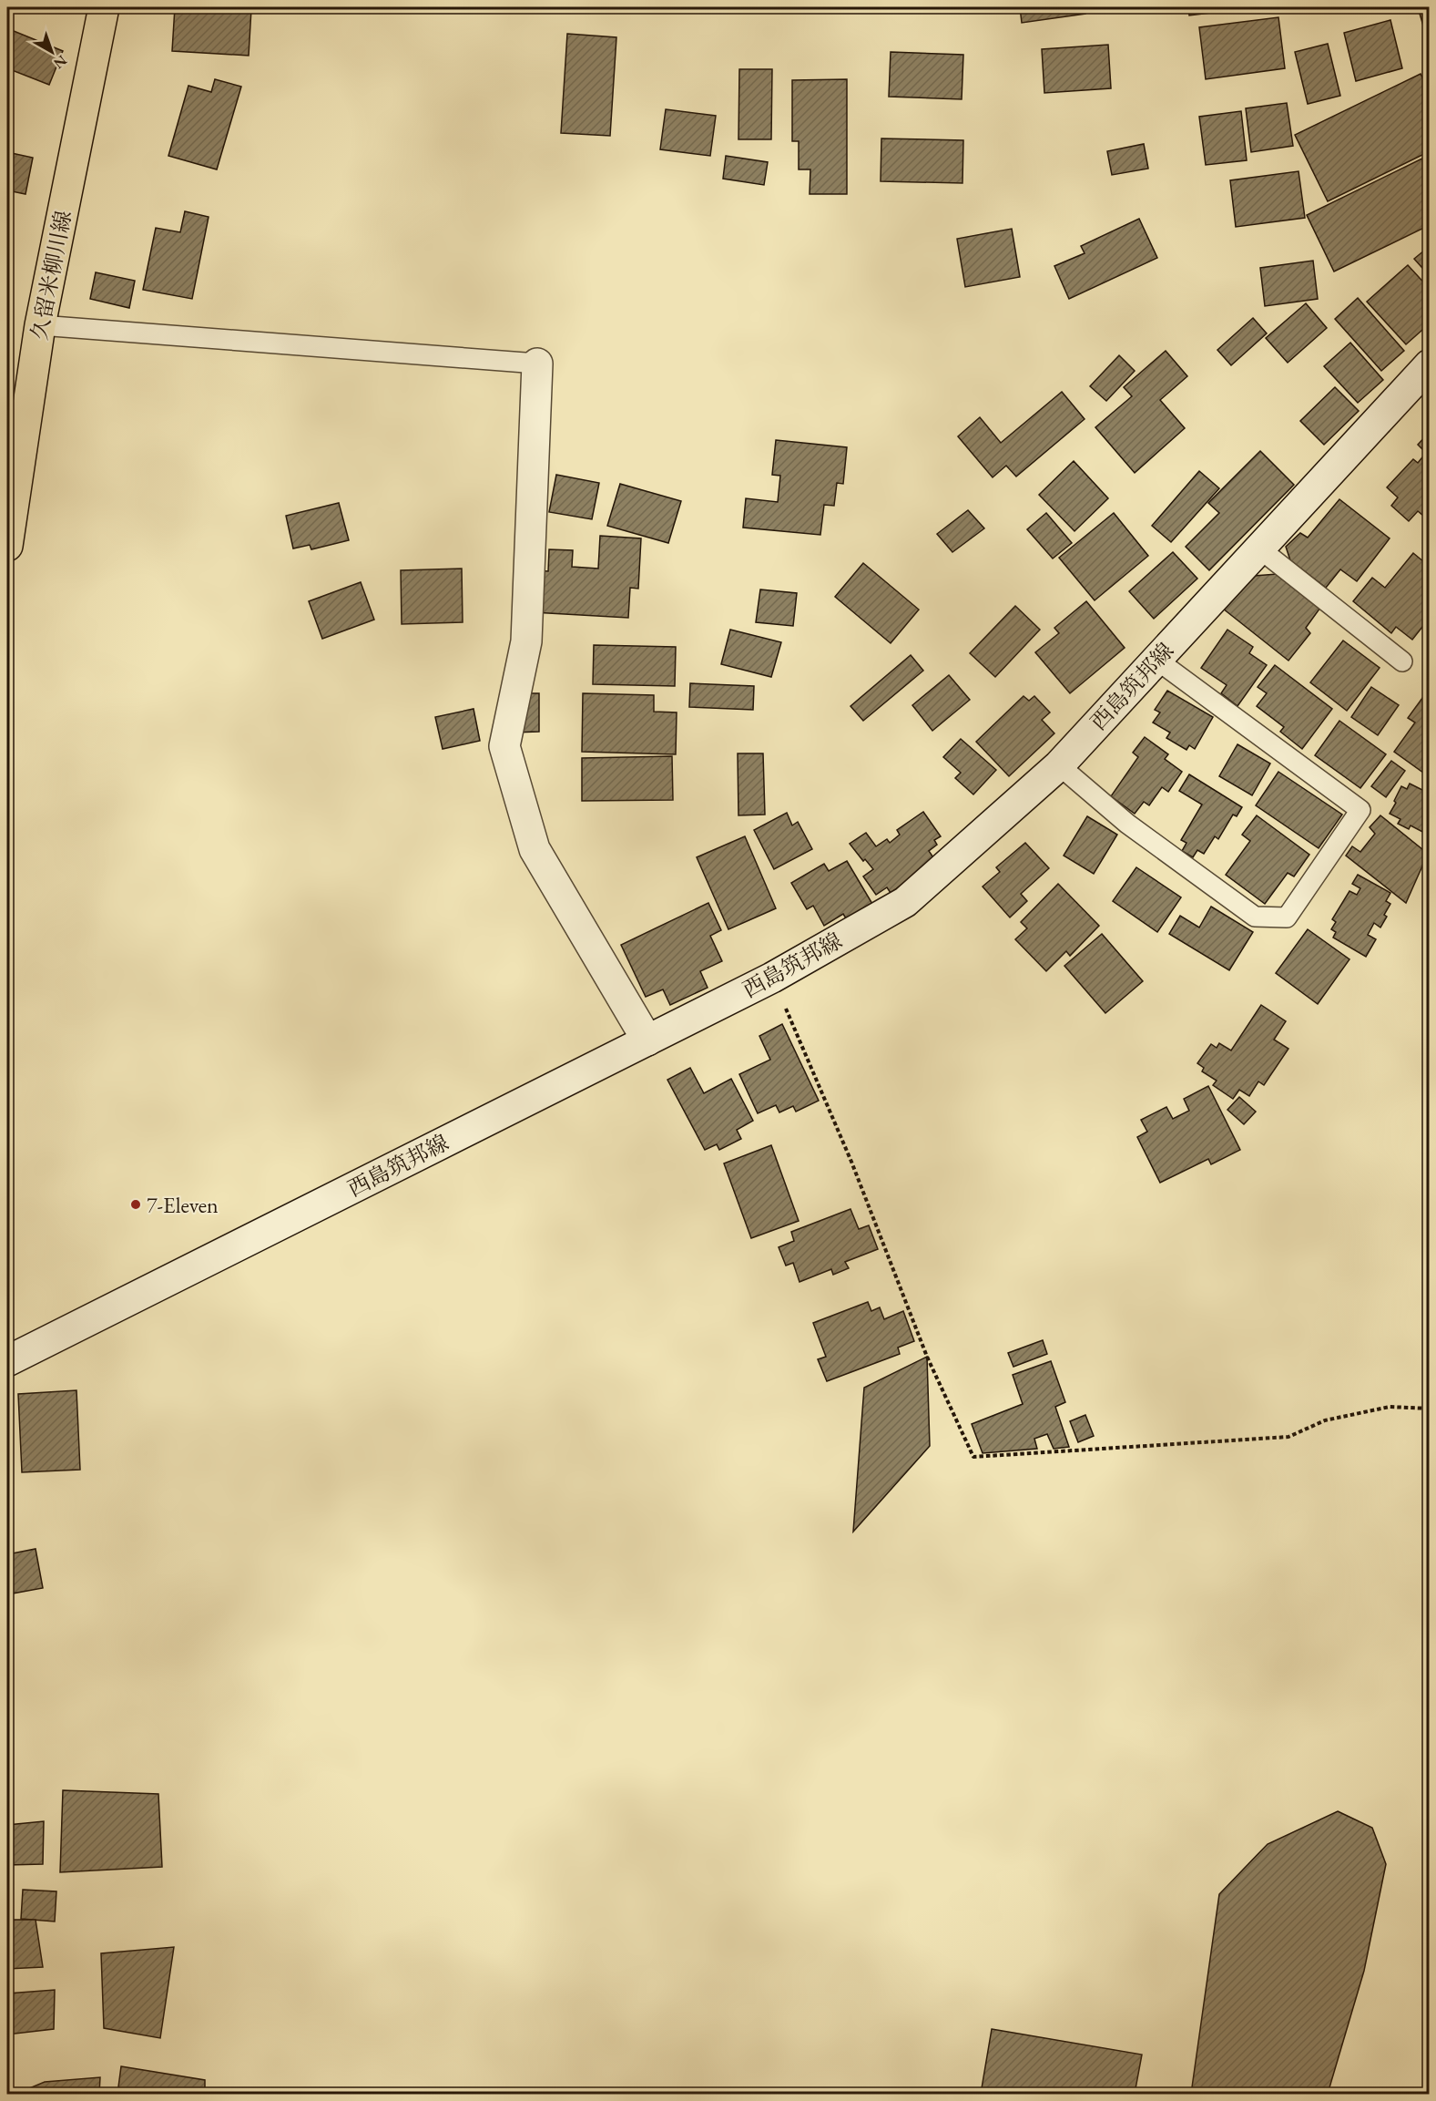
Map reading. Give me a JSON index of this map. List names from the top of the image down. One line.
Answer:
{"streets":{"main road":["久留米柳川線","西島筑邦線"]},"places":["7-Eleven"],"north":"bottom right"}
